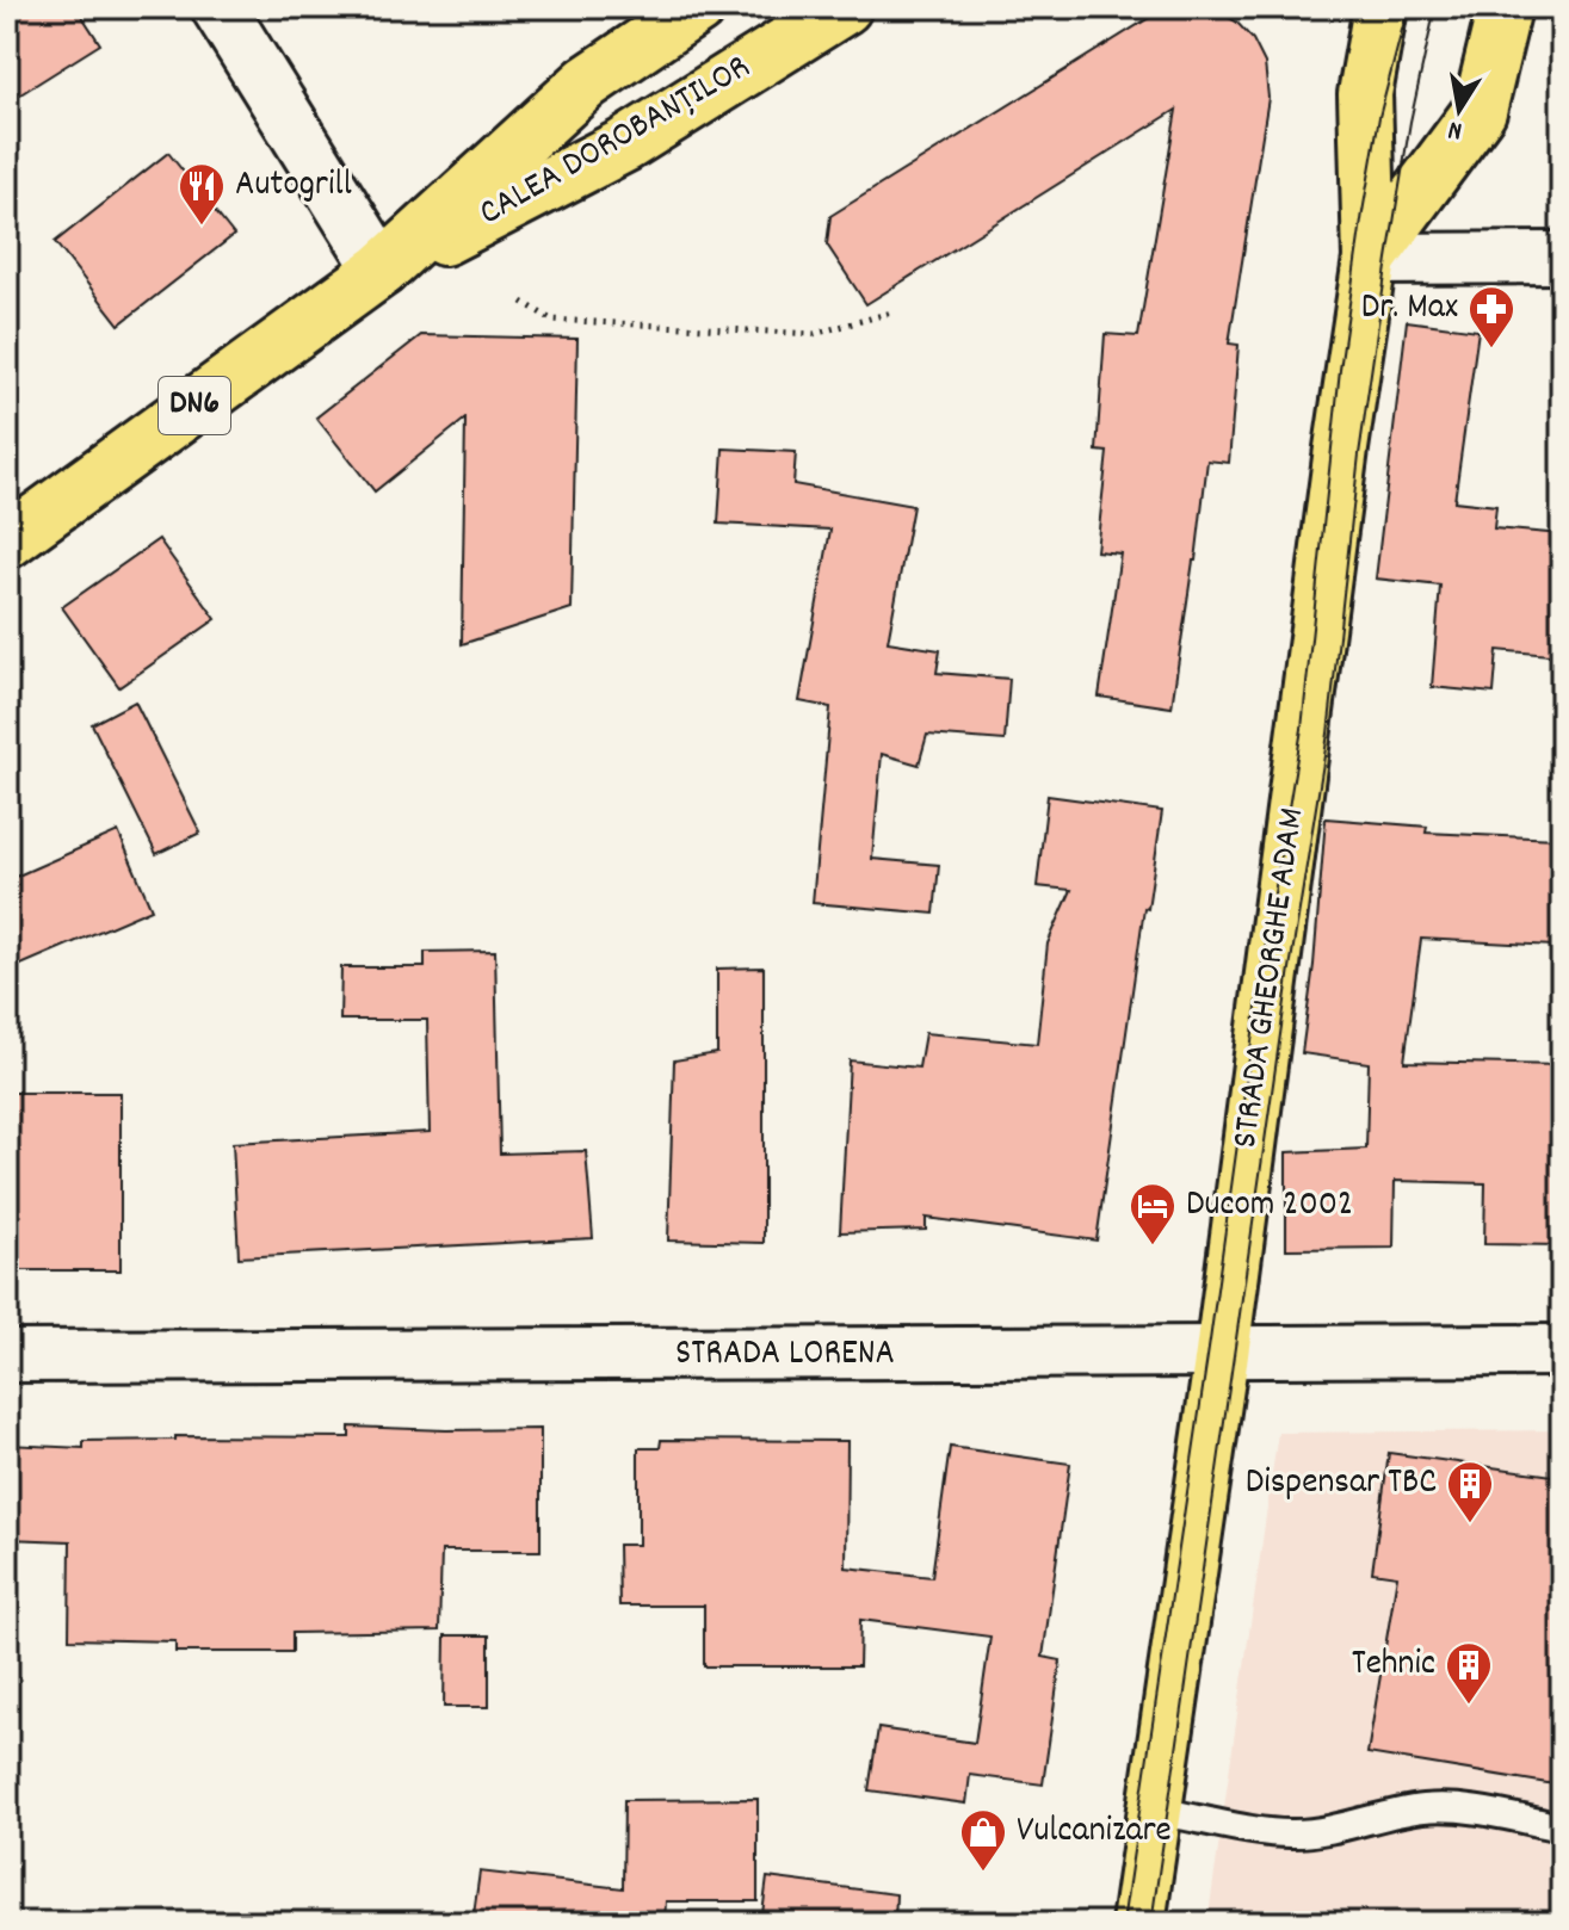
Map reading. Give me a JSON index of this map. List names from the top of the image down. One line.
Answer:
{"streets":{"main road":["CALEA DOROBANȚILOR","DN6","STRADA GHEORGHE ADAM"],"street":["STRADA LORENA"]},"crossings":[["STRADA GHEORGHE ADAM","STRADA LORENA"]],"places":{"restaurant":["Autogrill"],"pharmacy":["Dr. Max"],"hotel":["Ducom 2002"],"building":["Dispensar TBC","Tehnic"],"shop":["Vulcanizare"]},"north":"bottom"}
